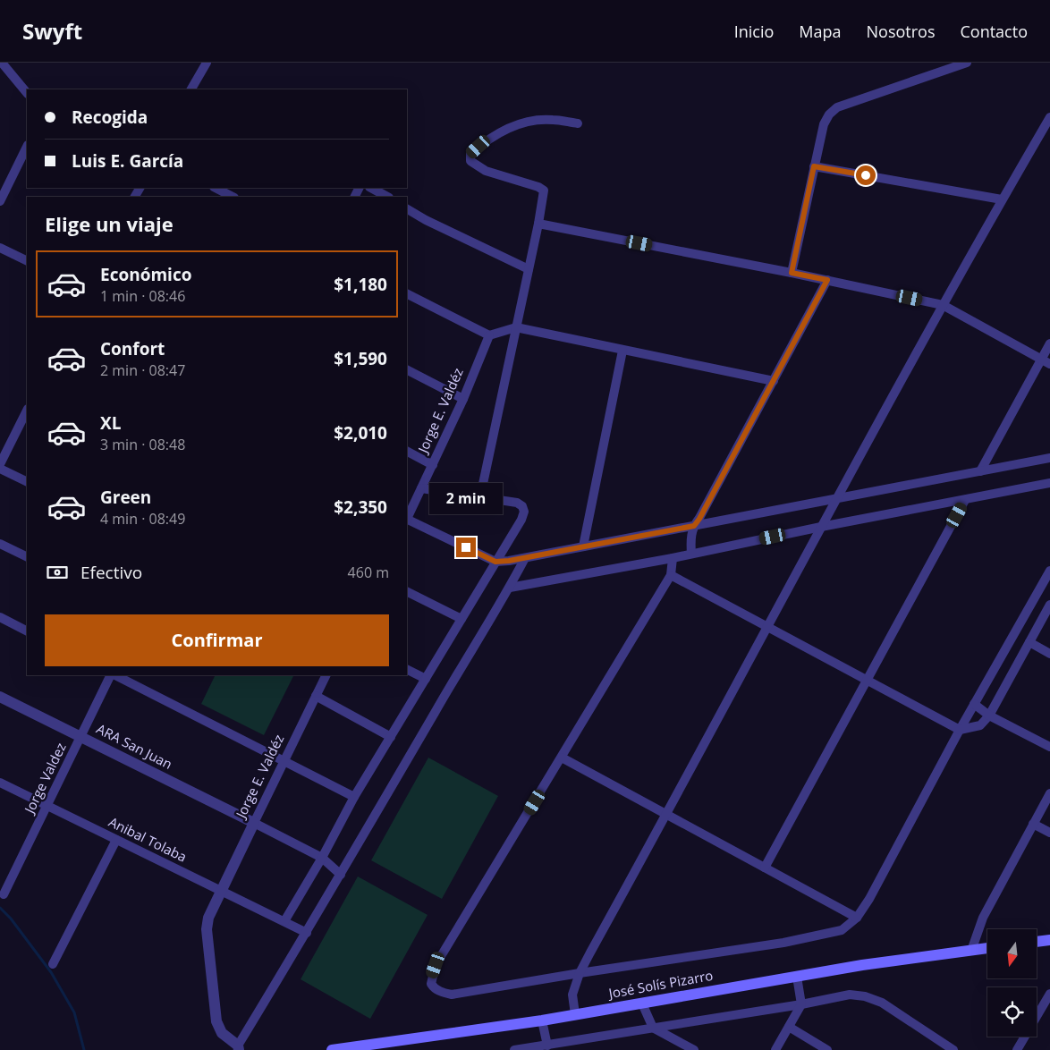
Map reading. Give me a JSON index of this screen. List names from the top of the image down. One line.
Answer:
{"streets":{"main road":["José Solís Pizarro"],"street":["Jorge E. Valdéz","ARA San Juan","Jorge Valdez","Anibal Tolaba"]},"crossings":[["Jorge E. Valdéz","ARA San Juan"],["Jorge E. Valdéz","Anibal Tolaba"],["ARA San Juan","Jorge Valdez"],["Jorge Valdez","Anibal Tolaba"]],"north":"bottom","page":{"header":"Swyft","nav":["Inicio","Mapa","Nosotros","Contacto"],"banner":["Recogida","Luis E. García"],"heading":"Elige un viaje","list":[{"name":"Económico","note":"1 min · 08:46","value":"$1,180"},{"name":"Confort","note":"2 min · 08:47","value":"$1,590"},{"name":"XL","note":"3 min · 08:48","value":"$2,010"},{"name":"Green","note":"4 min · 08:49","value":"$2,350"}],"bubble":"2 min","pay":["Efectivo","460 m"],"buttons":"Confirmar"}}
